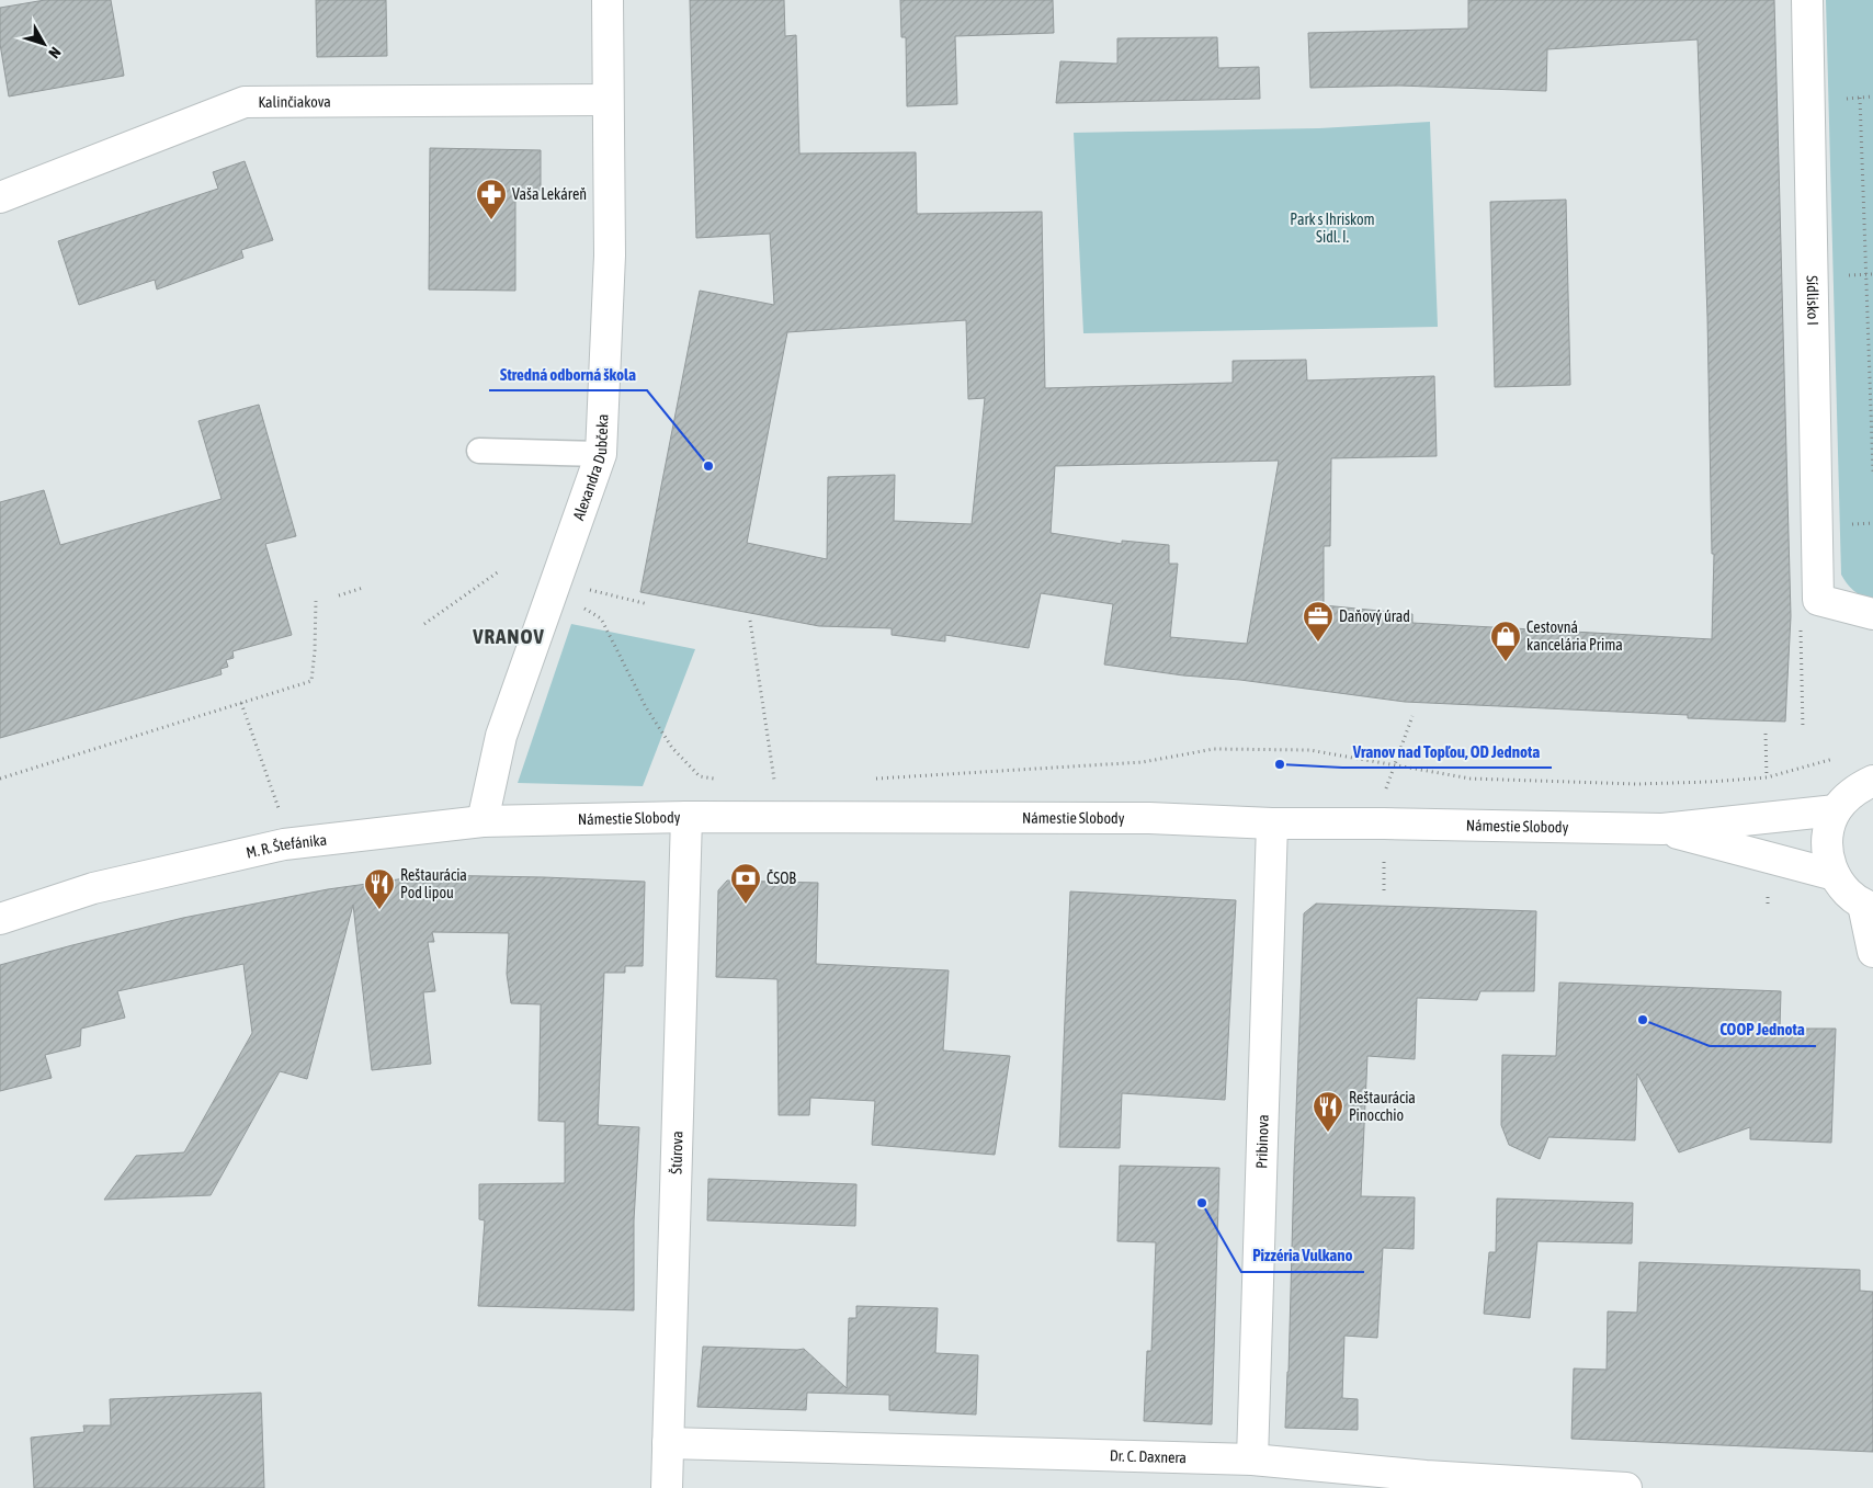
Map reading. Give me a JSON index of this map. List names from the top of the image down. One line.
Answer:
{"streets":{"street":["Kalinčiakova","Sídlisko I","Alexandra Dubčeka","Námestie Slobody","M. R. Štefánika","Pribinova","Štúrova","Dr. C. Daxnera"]},"crossings":[["Kalinčiakova","Alexandra Dubčeka"],["Alexandra Dubčeka","Námestie Slobody"],["Alexandra Dubčeka","M. R. Štefánika"],["Námestie Slobody","M. R. Štefánika"],["Námestie Slobody","Pribinova"],["Námestie Slobody","Štúrova"],["Pribinova","Dr. C. Daxnera"],["Štúrova","Dr. C. Daxnera"]],"districts":["VRANOV"],"parks":["Park s Ihriskom Sidl. I."],"places":{"pharmacy":["Vaša Lekáreň"],"other":["Stredná odborná škola","Vranov nad Topľou, OD Jednota","COOP Jednota","Pizzéria Vulkano"],"office":["Daňový úrad"],"shop":["Cestovná kancelária Prima"],"bank":["ČSOB"],"restaurant":["Reštaurácia Pod lipou","Reštaurácia Pinocchio"]},"north":"bottom right"}
